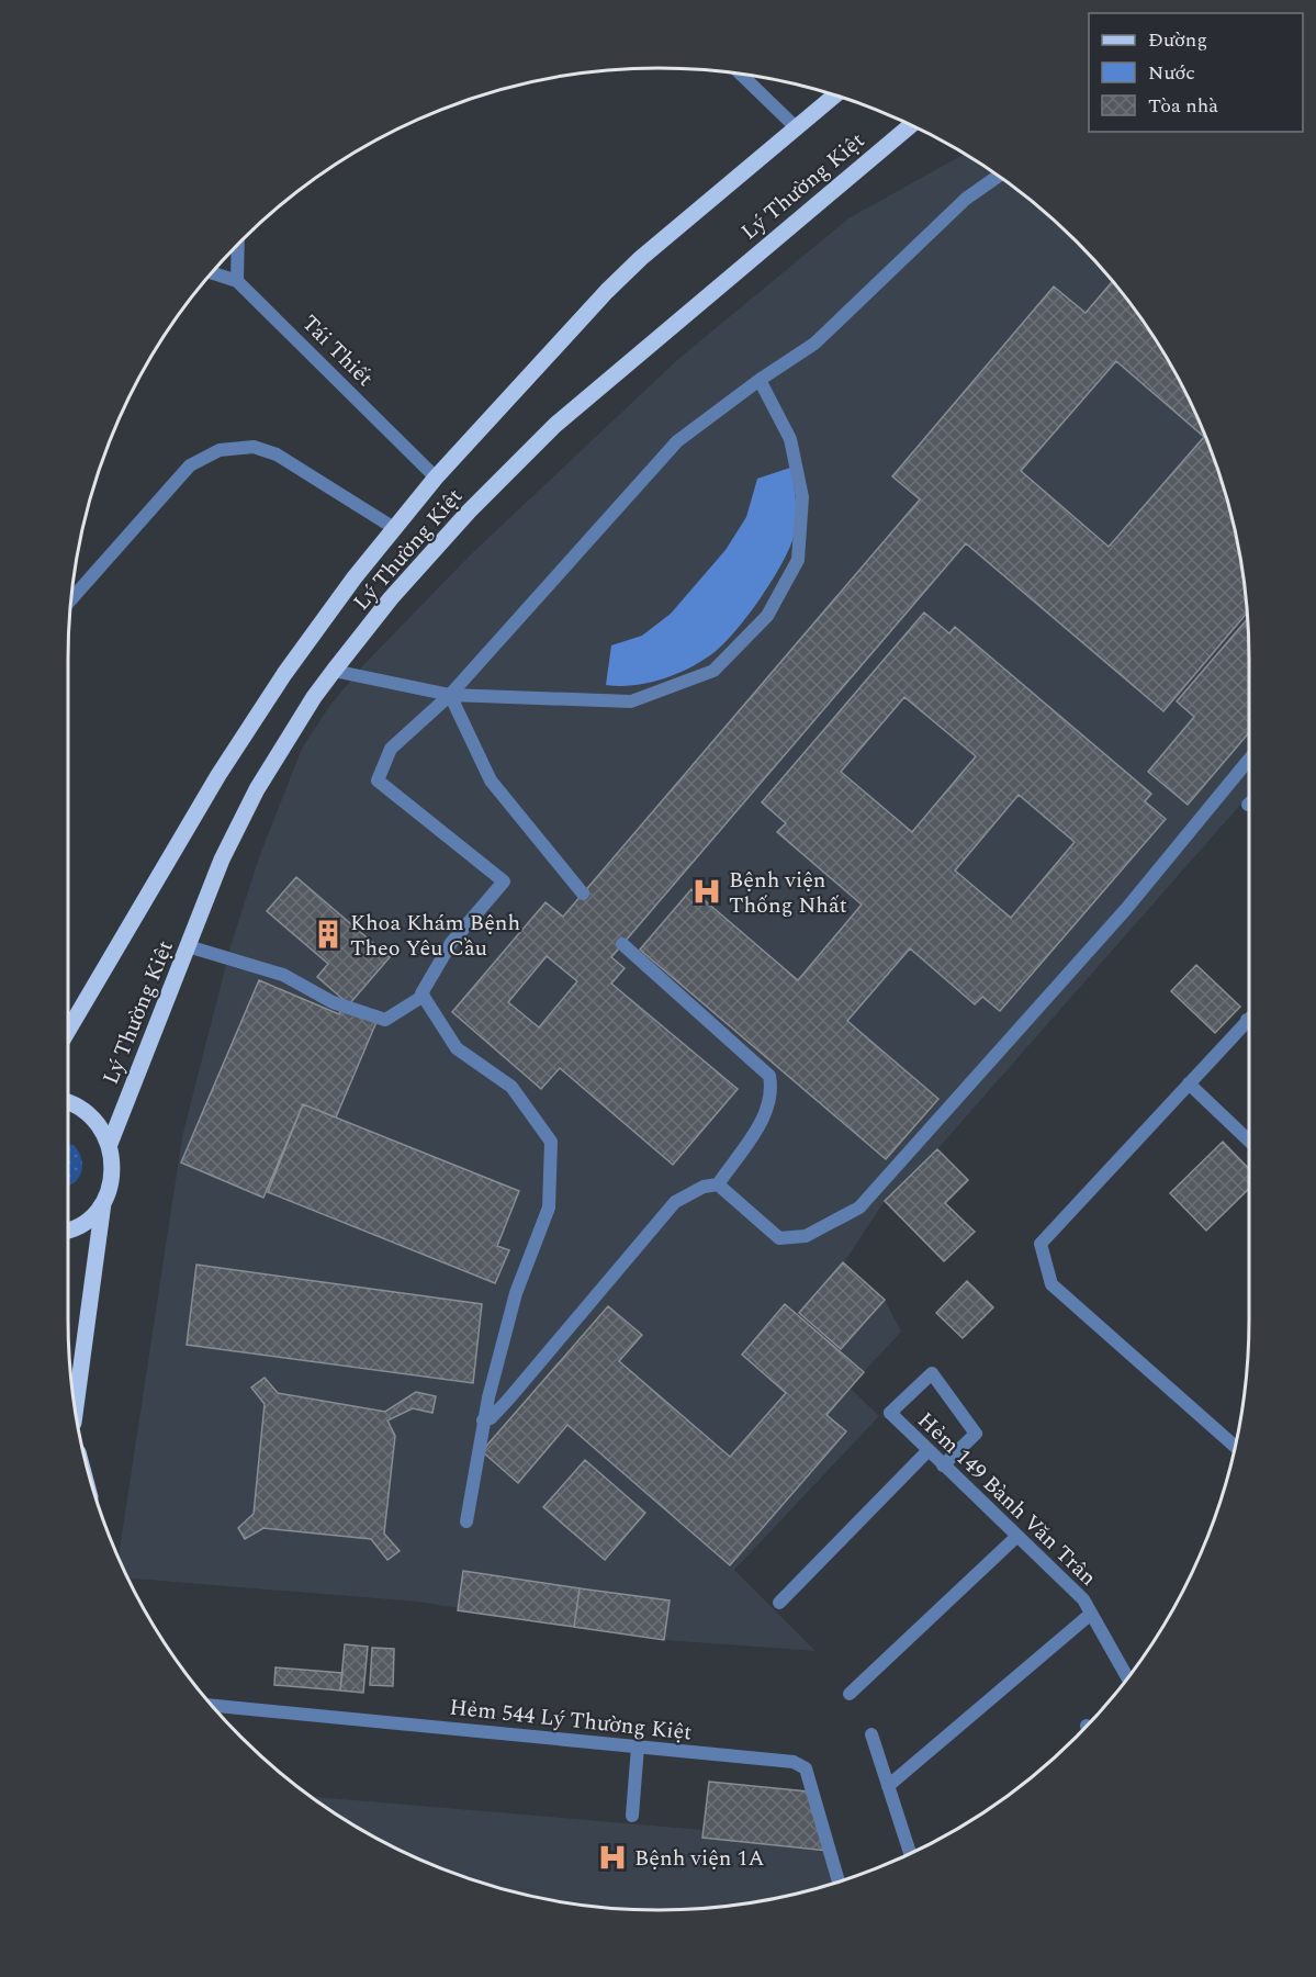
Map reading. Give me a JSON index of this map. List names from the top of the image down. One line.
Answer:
{"streets":{"main road":["Lý Thường Kiệt"],"street":["Tái Thiết","Hẻm 149 Bành Văn Trân","Hẻm 544 Lý Thường Kiệt"]},"crossings":[["Lý Thường Kiệt","Tái Thiết"]],"places":{"hospital":["Bệnh viện Thống Nhất","Bệnh viện 1A"],"building":["Khoa Khám Bệnh Theo Yêu Cầu"]},"legend":["Đường","Nước","Tòa nhà"]}
